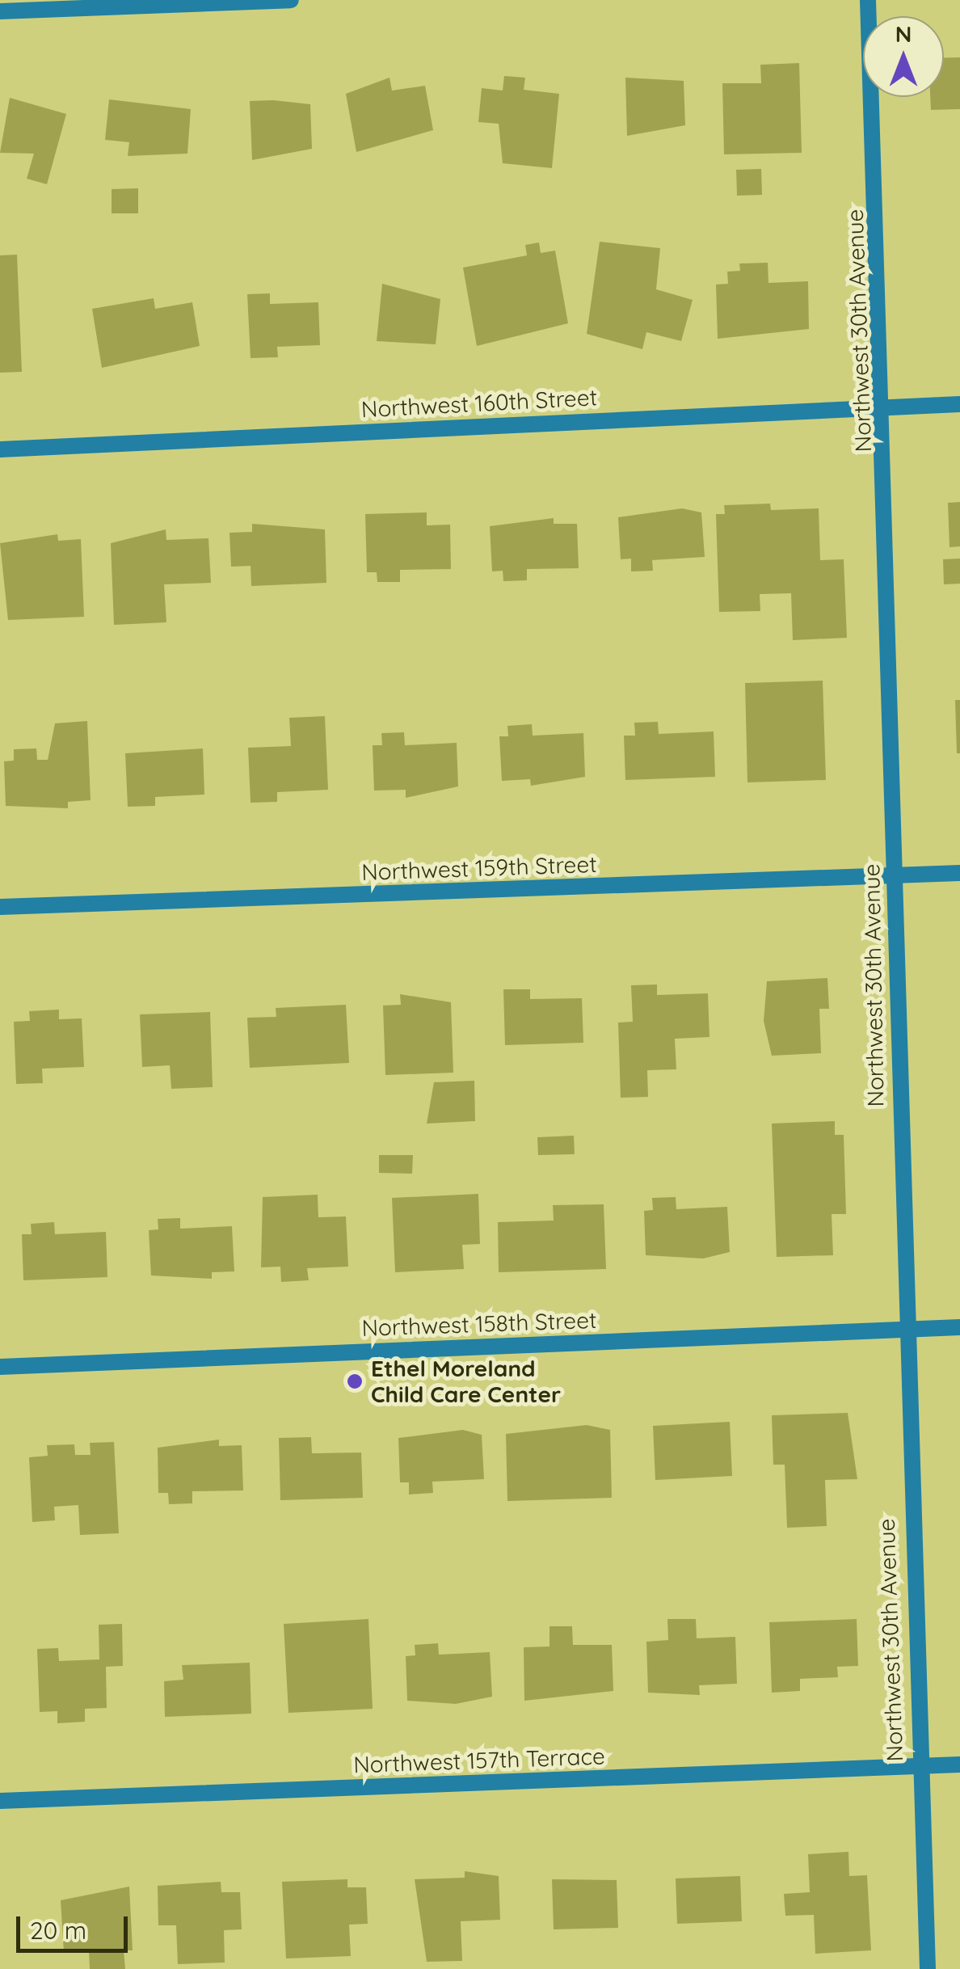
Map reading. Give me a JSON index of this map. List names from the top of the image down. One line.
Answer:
{"streets":{"street":["Northwest 30th Avenue","Northwest 160th Street","Northwest 159th Street","Northwest 158th Street","Northwest 157th Terrace"]},"crossings":[["Northwest 30th Avenue","Northwest 160th Street"],["Northwest 30th Avenue","Northwest 159th Street"],["Northwest 30th Avenue","Northwest 158th Street"],["Northwest 30th Avenue","Northwest 157th Terrace"]],"places":["Ethel Moreland Child Care Center"],"scale_bar":"20 m","north":"top"}
